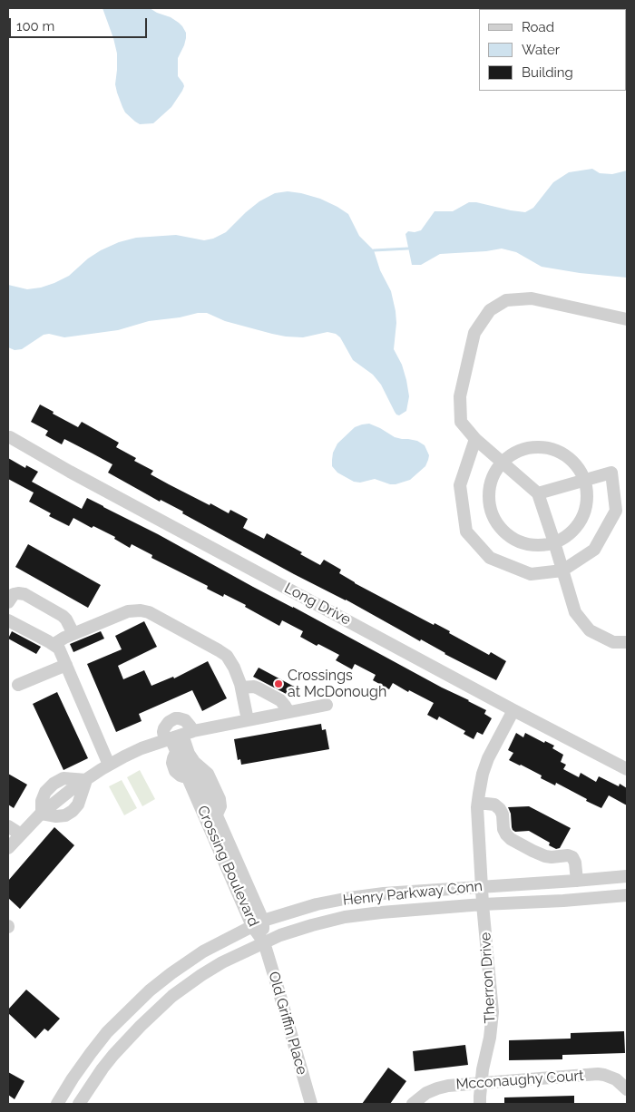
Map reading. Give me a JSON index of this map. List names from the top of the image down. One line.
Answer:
{"streets":{"street":["Long Drive","Crossing Boulevard","Henry Parkway Conn","Therron Drive","Old Griffin Place","Mcconaughy Court"]},"crossings":[["Long Drive","Therron Drive"],["Crossing Boulevard","Henry Parkway Conn"],["Crossing Boulevard","Old Griffin Place"],["Henry Parkway Conn","Therron Drive"],["Henry Parkway Conn","Old Griffin Place"],["Therron Drive","Mcconaughy Court"]],"places":["Crossings at McDonough"],"legend":["Road","Water","Building"],"scale_bar":"100 m"}
